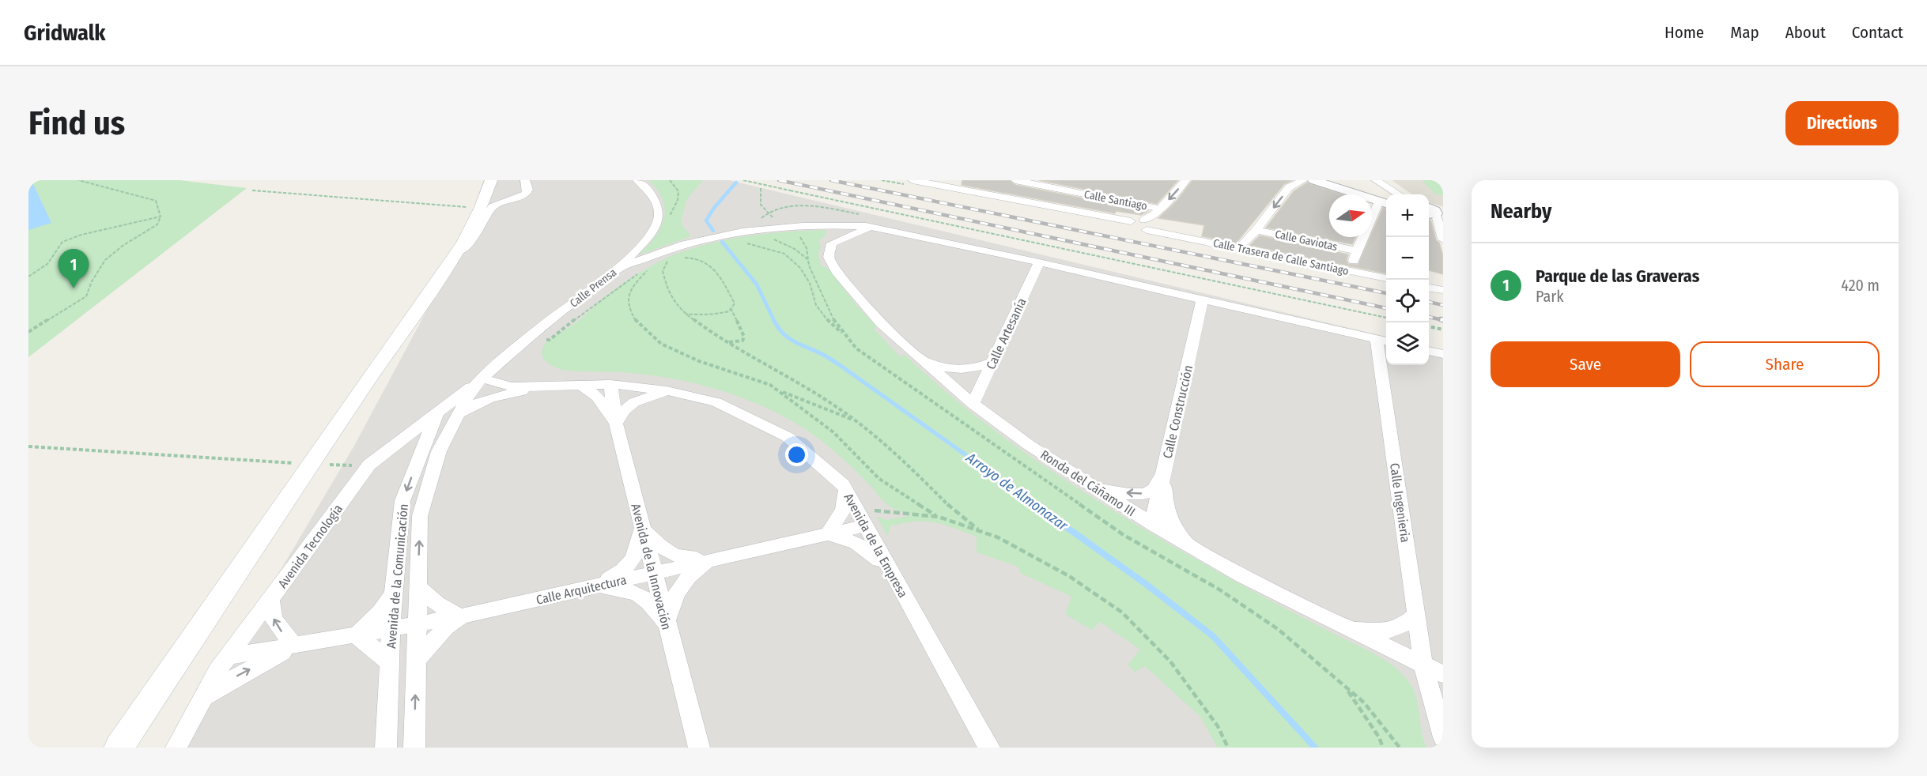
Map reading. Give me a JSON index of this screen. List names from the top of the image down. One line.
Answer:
{"streets":{"street":["Calle Santiago","Calle Gaviotas","Calle Trasera de Calle Santiago","Calle Prensa","Calle Artesanía","Calle Construcción","Ronda del Cáñamo III","Calle Ingenieria","Avenida de la Empresa","Avenida Tecnología","Avenida de la Innovación","Avenida de la Comunicación","Calle Arquitectura"]},"crossings":[["Calle Prensa","Avenida de la Empresa"],["Calle Prensa","Avenida Tecnología"],["Calle Prensa","Avenida de la Comunicación"],["Calle Artesanía","Ronda del Cáñamo III"],["Calle Construcción","Ronda del Cáñamo III"],["Ronda del Cáñamo III","Calle Ingenieria"],["Avenida de la Empresa","Avenida Tecnología"],["Avenida de la Empresa","Avenida de la Innovación"],["Avenida de la Empresa","Avenida de la Comunicación"],["Avenida de la Empresa","Calle Arquitectura"],["Avenida Tecnología","Avenida de la Comunicación"],["Avenida Tecnología","Calle Arquitectura"],["Avenida de la Innovación","Calle Arquitectura"],["Avenida de la Comunicación","Calle Arquitectura"]],"water":["Arroyo de Almonazar"],"north":"right","page":{"header":"Gridwalk","nav":["Home","Map","About","Contact"],"buttons":["Directions",["Save","Share"]],"title":"Find us","heading":"Nearby","map_buttons":["+","−"],"list":[{"mark":"1","name":"Parque de las Graveras","note":"Park","value":"420 m"}],"pins":"1"}}
